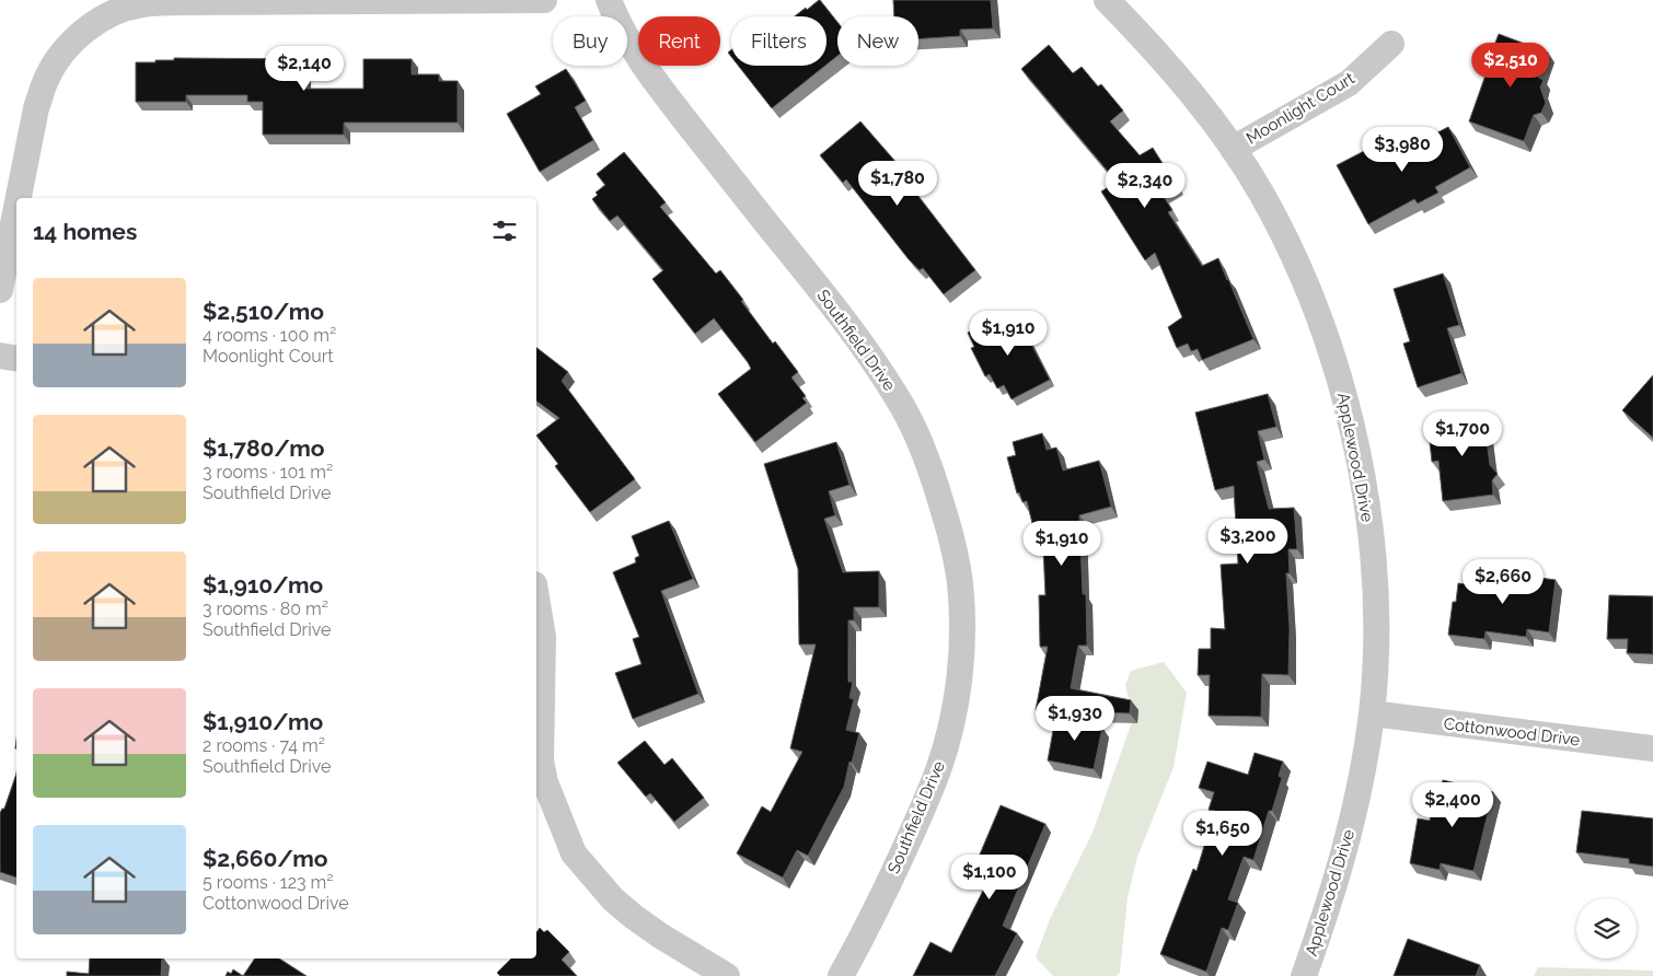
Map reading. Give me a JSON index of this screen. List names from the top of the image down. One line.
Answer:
{"streets":{"street":["Moonlight Court","Southfield Drive","Applewood Drive","Cottonwood Drive"]},"crossings":[["Moonlight Court","Applewood Drive"],["Applewood Drive","Cottonwood Drive"]],"page":{"chip":["Buy","Rent","Filters","New"],"price":["$2,510","$2,140","$3,980","$1,780","$2,340","$1,910","$1,700","$3,200","$1,910","$2,660","$1,930","$2,400","$1,650","$1,100"],"heading":"14 homes","list":[{"name":"$2,510/mo","note":"4 rooms · 100 m² · Moonlight Court"},{"name":"$1,780/mo","note":"3 rooms · 101 m² · Southfield Drive"},{"name":"$1,910/mo","note":"3 rooms · 80 m² · Southfield Drive"},{"name":"$1,910/mo","note":"2 rooms · 74 m² · Southfield Drive"},{"name":"$2,660/mo","note":"5 rooms · 123 m² · Cottonwood Drive"}]}}
